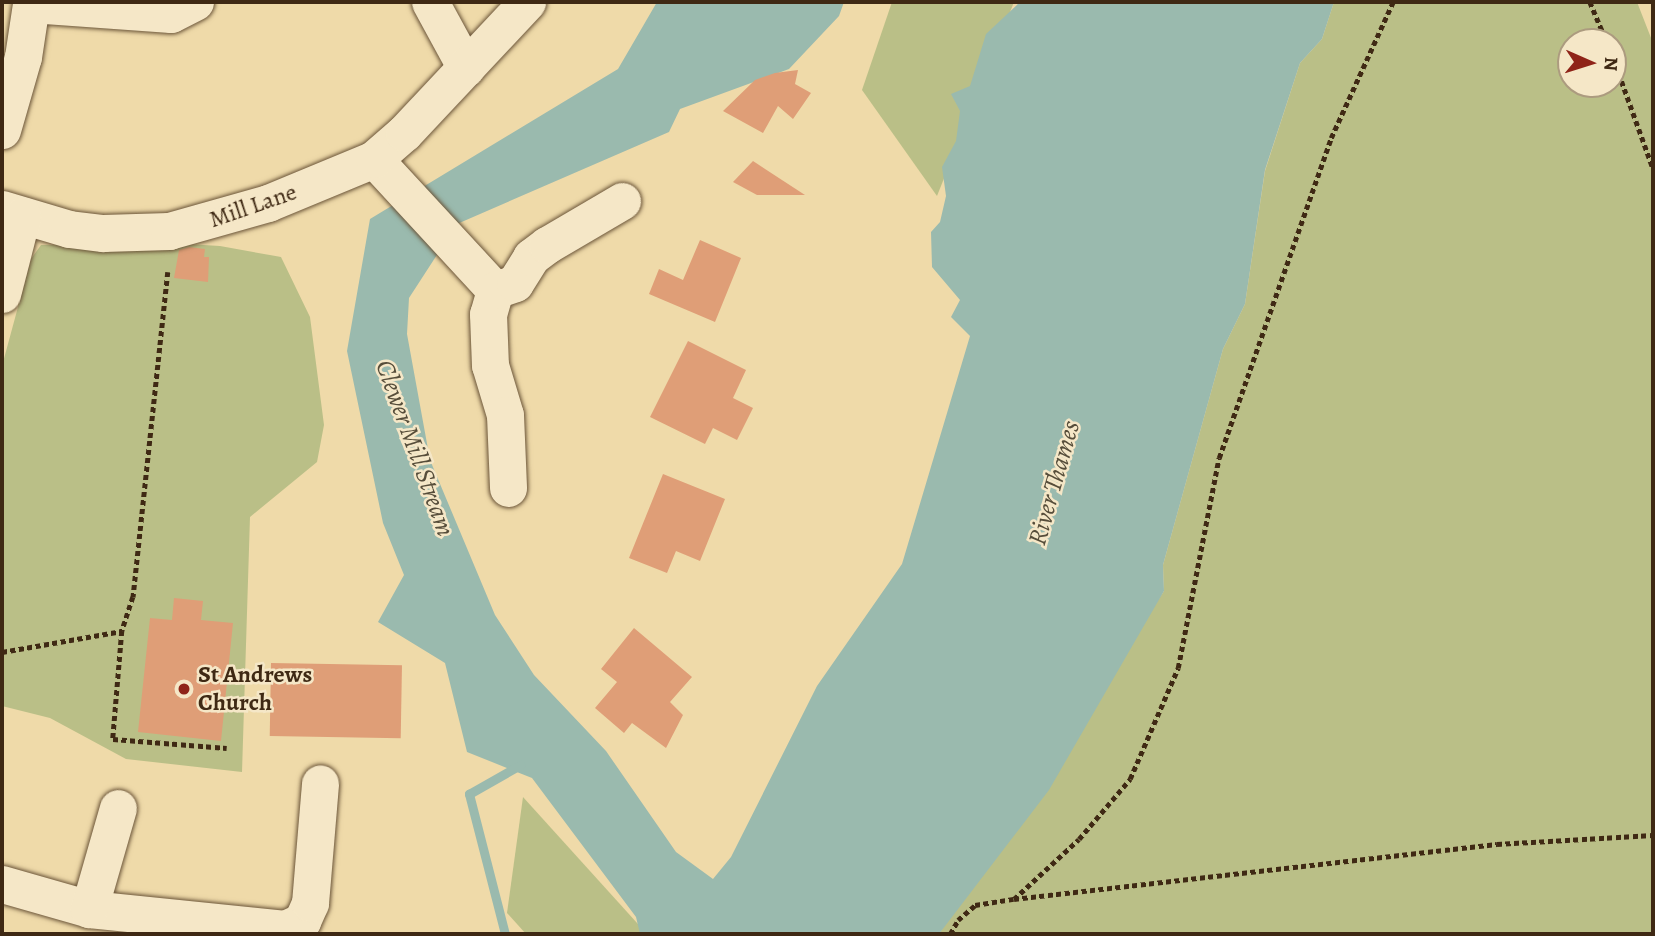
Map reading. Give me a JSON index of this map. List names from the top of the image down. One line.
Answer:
{"streets":{"street":["Mill Lane"]},"water":["Clewer Mill Stream","River Thames"],"places":["St Andrews Church"],"north":"right"}
